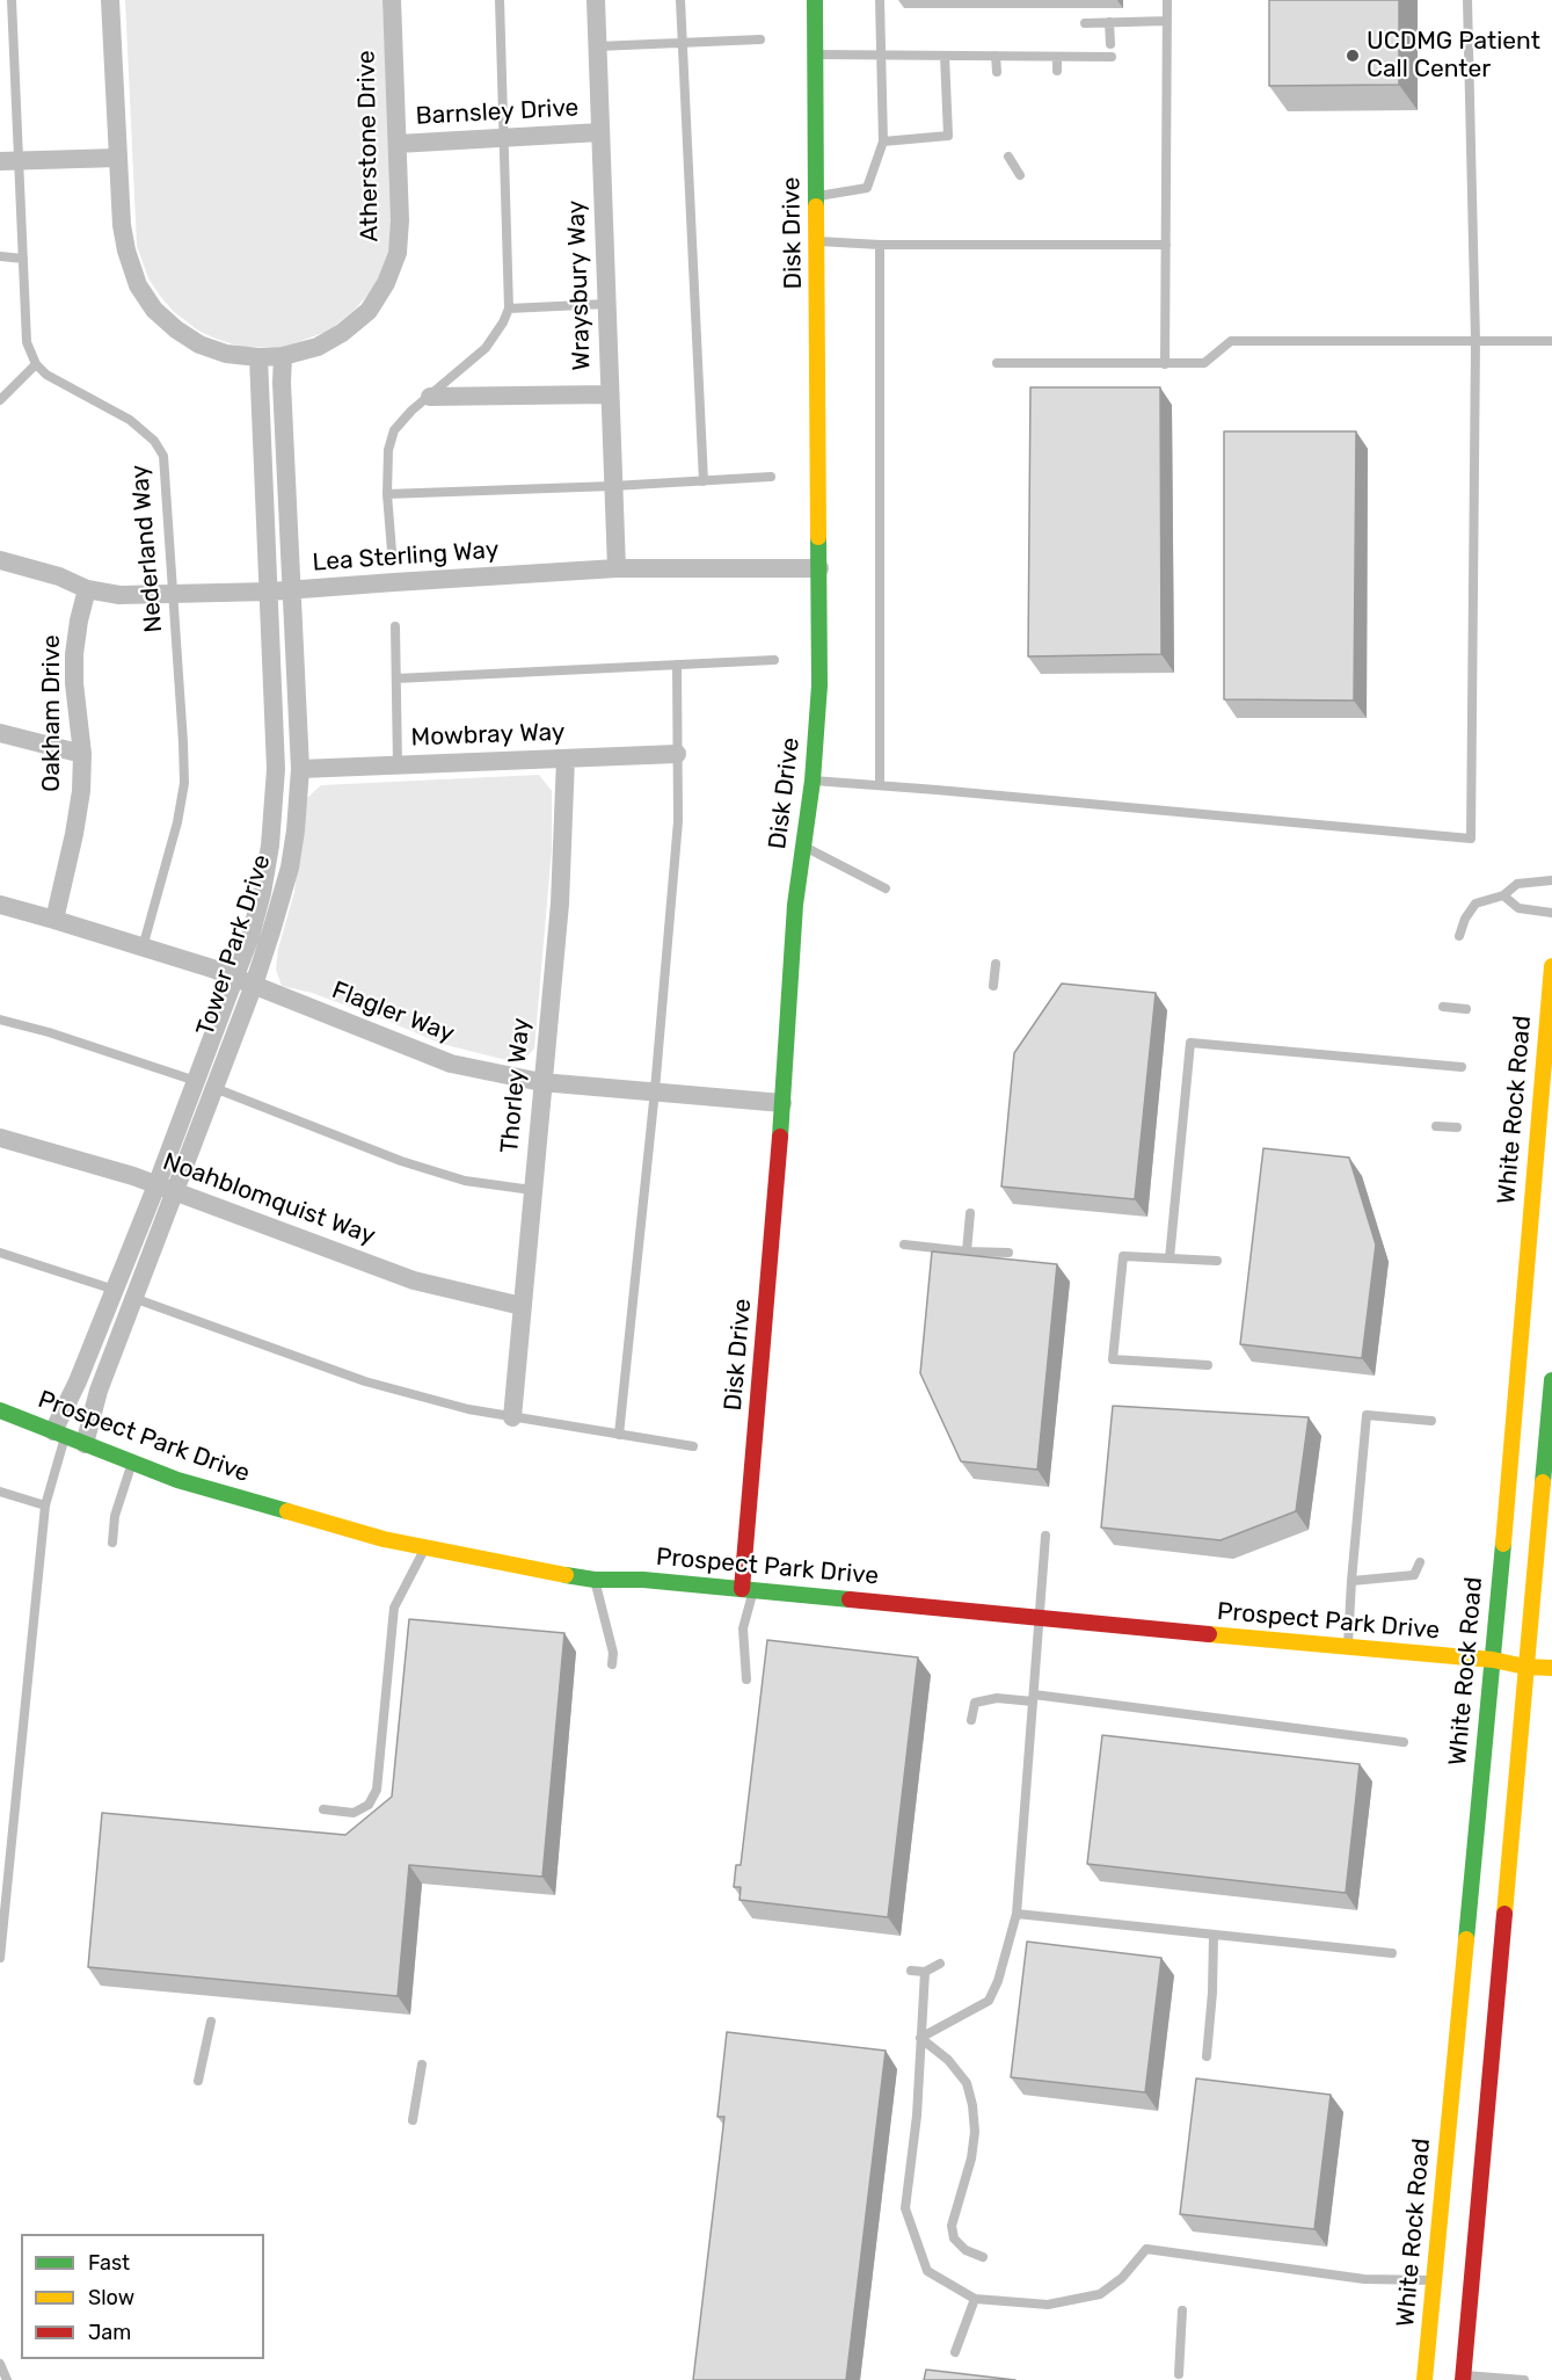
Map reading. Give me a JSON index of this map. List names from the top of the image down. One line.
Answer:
{"streets":{"street":["Barnsley Drive","Atherstone Drive","Disk Drive","Wraysbury Way","Lea Sterling Way","Oakham Drive","Mowbray Way","Tower Park Drive","Flagler Way","Thorley Way","White Rock Road","Noahblomquist Way","Prospect Park Drive"],"lane":["Nederland Way"]},"crossings":[["Barnsley Drive","Atherstone Drive"],["Barnsley Drive","Wraysbury Way"],["Atherstone Drive","Tower Park Drive"],["Disk Drive","Lea Sterling Way"],["Disk Drive","Flagler Way"],["Disk Drive","Prospect Park Drive"],["Wraysbury Way","Lea Sterling Way"],["Nederland Way","Lea Sterling Way"],["Nederland Way","Flagler Way"],["Lea Sterling Way","Oakham Drive"],["Lea Sterling Way","Tower Park Drive"],["Oakham Drive","Flagler Way"],["Mowbray Way","Tower Park Drive"],["Mowbray Way","Thorley Way"],["Tower Park Drive","Flagler Way"],["Tower Park Drive","Noahblomquist Way"],["Tower Park Drive","Prospect Park Drive"],["Flagler Way","Thorley Way"],["Thorley Way","Noahblomquist Way"],["White Rock Road","Prospect Park Drive"]],"places":["UCDMG Patient Call Center"],"legend":["Fast","Slow","Jam"]}
